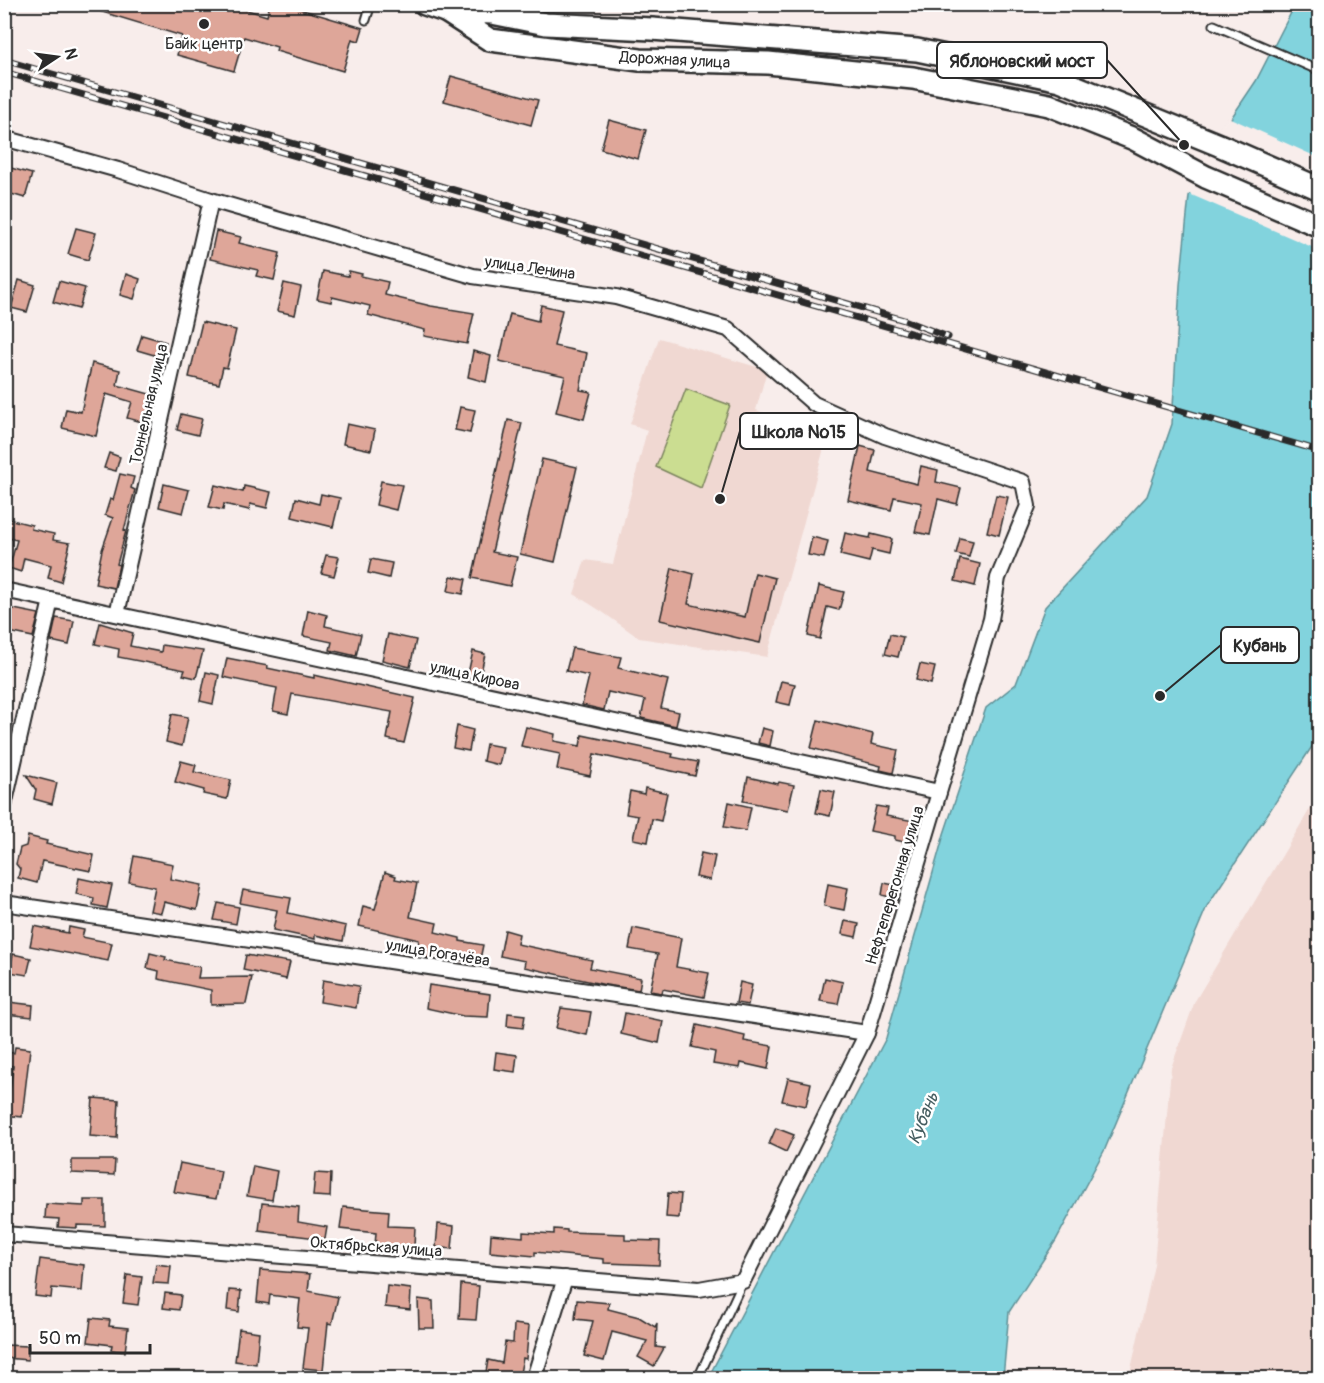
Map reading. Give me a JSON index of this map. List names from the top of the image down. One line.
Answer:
{"streets":{"main road":["Дорожная улица"],"street":["улица Ленина","Тоннельная улица","улица Кирова","Нефтеперегонная улица","улица Рогачёва","Октябрьская улица"]},"crossings":[["улица Ленина","Тоннельная улица"],["улица Ленина","Нефтеперегонная улица"],["Тоннельная улица","улица Кирова"],["улица Кирова","Нефтеперегонная улица"],["Нефтеперегонная улица","улица Рогачёва"],["Нефтеперегонная улица","Октябрьская улица"]],"water":["Кубань"],"places":["Байк центр","Яблоновский мост","Школа №15","Кубань"],"scale_bar":"50 m","north":"right"}
